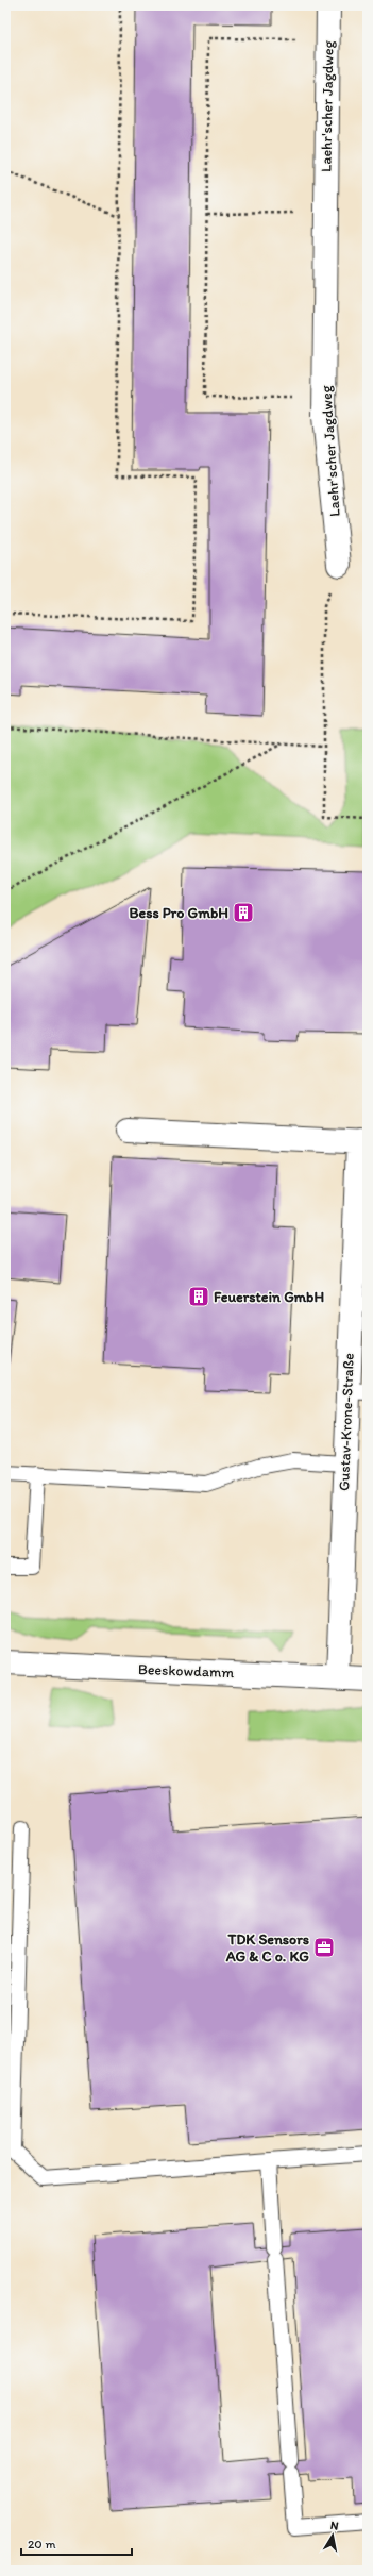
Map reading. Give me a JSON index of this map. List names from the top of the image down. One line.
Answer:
{"streets":{"street":["Laehr'scher Jagdweg","Gustav-Krone-Straße","Beeskowdamm"]},"crossings":[["Gustav-Krone-Straße","Beeskowdamm"]],"places":{"building":["Bess Pro GmbH","Feuerstein GmbH"],"office":["TDK Sensors AG & C o. KG"]},"scale_bar":"20 m","north":"top"}
